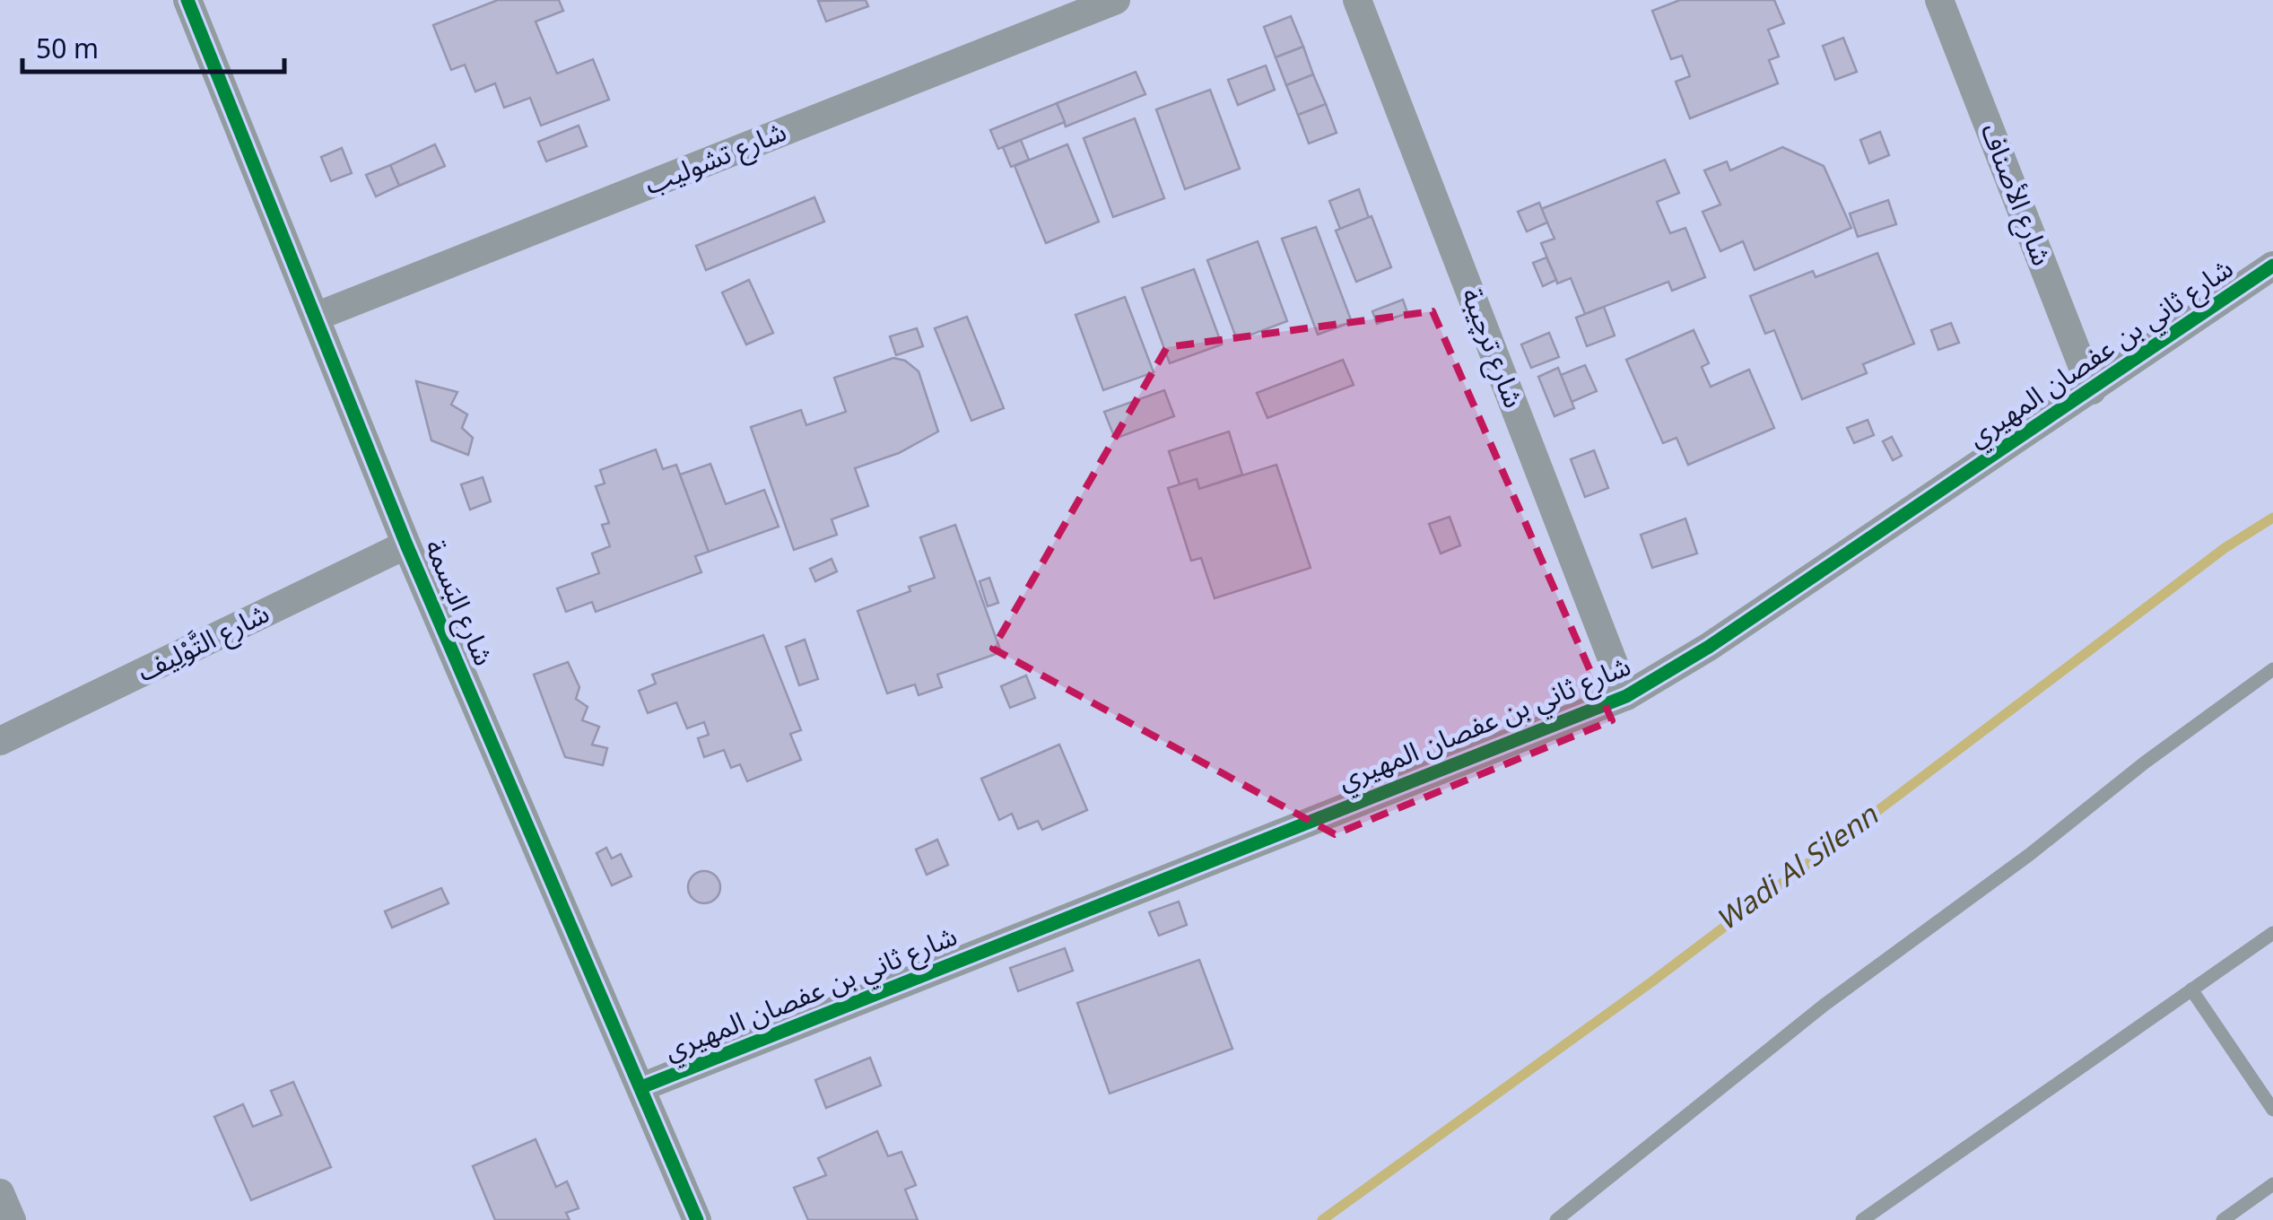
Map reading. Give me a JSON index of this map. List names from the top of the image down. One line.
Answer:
{"streets":{"street":["شارع تشوليب","شارع الأصناف","شارع ترچيبة","شارع ثاني بن عفصان المهيري","شارع البَسمة","شارع التَّوْلِيف"]},"crossings":[["شارع تشوليب","شارع البَسمة"],["شارع الأصناف","شارع ثاني بن عفصان المهيري"],["شارع ترچيبة","شارع ثاني بن عفصان المهيري"],["شارع ثاني بن عفصان المهيري","شارع البَسمة"],["شارع البَسمة","شارع التَّوْلِيف"]],"water":["Wadi Al Silenn"],"scale_bar":"50 m"}
